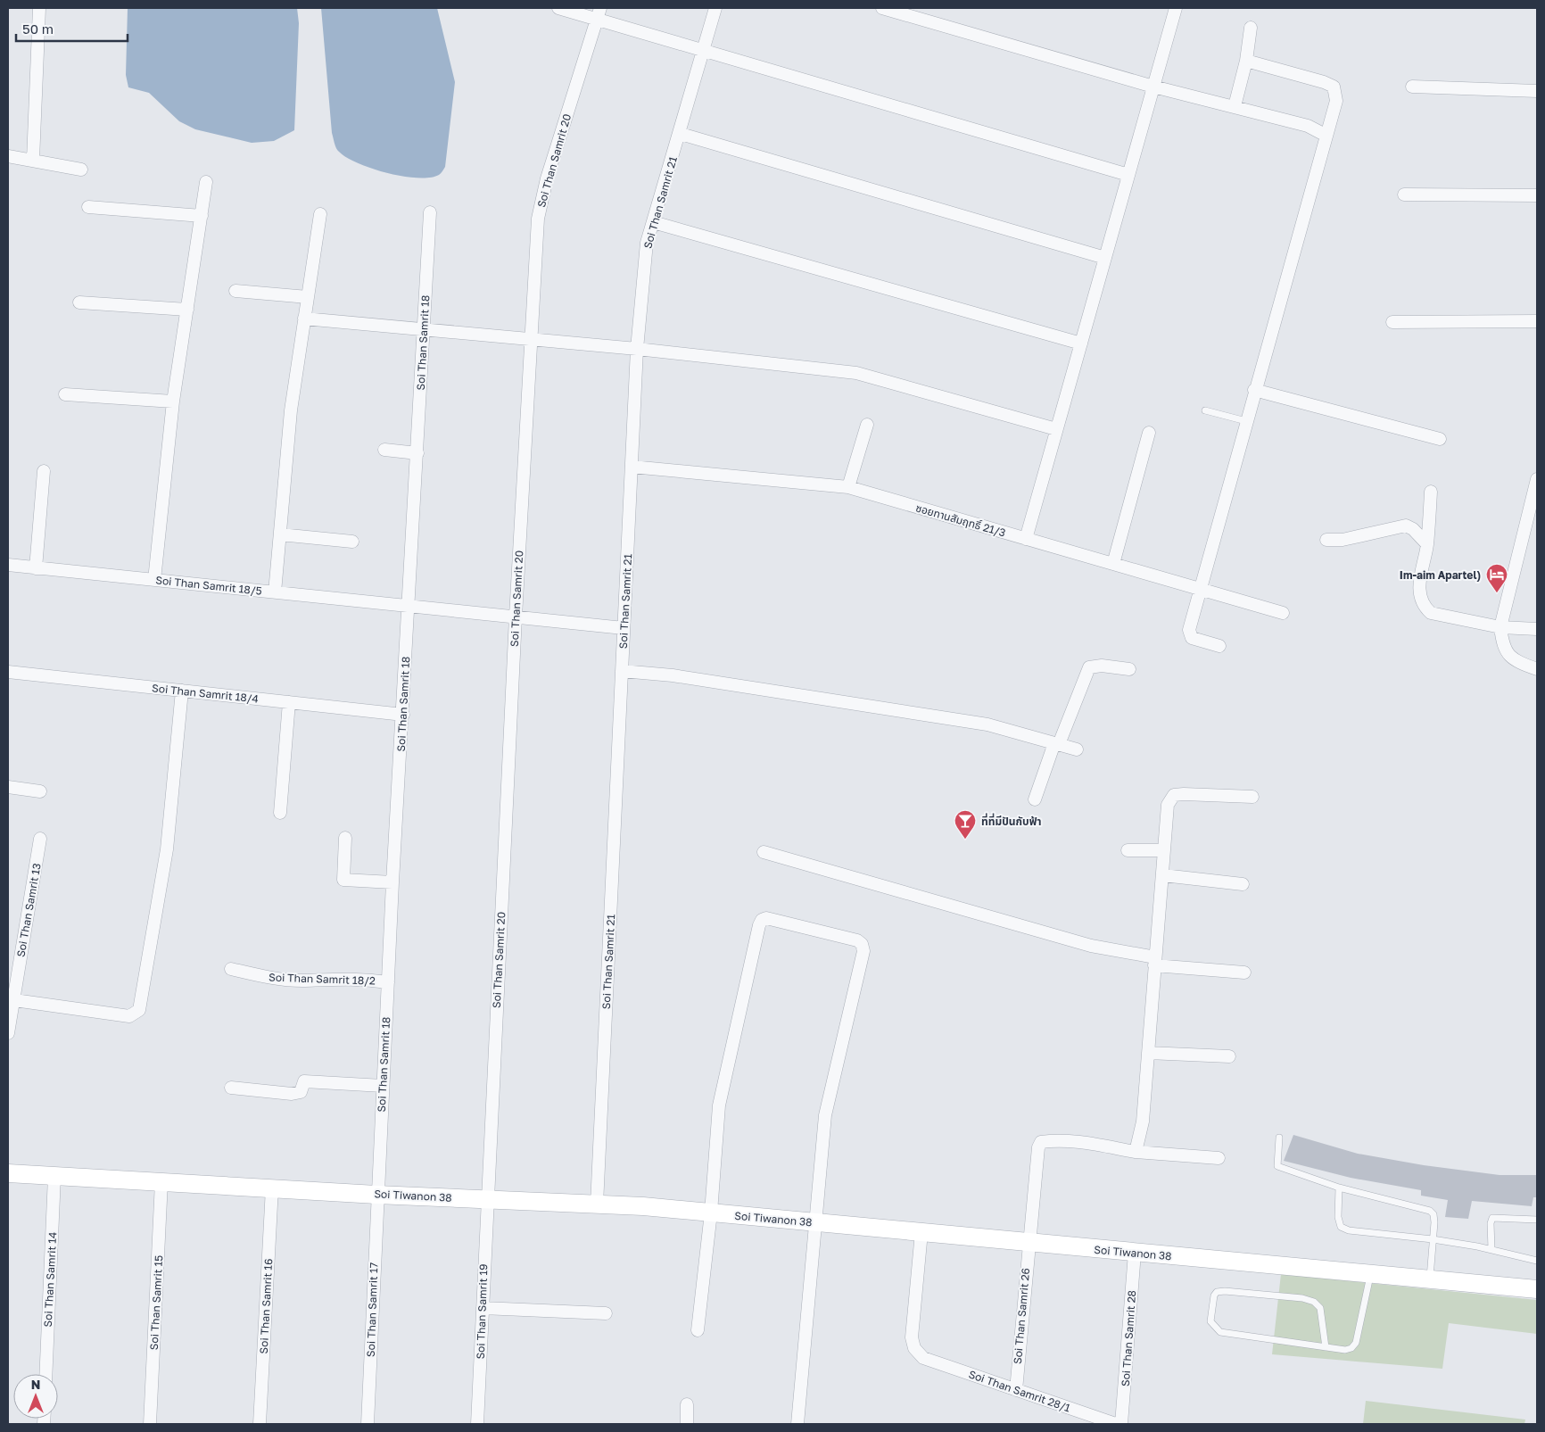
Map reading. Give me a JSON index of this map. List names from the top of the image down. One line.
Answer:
{"streets":{"street":["Soi Than Samrit 20","Soi Than Samrit 21","Soi Than Samrit 18","ซอยทานสัมฤทธิ์ 21/3","Soi Than Samrit 18/5","Soi Than Samrit 18/4","Soi Than Samrit 13","Soi Than Samrit 18/2","Soi Tiwanon 38","Soi Than Samrit 14","Soi Than Samrit 15","Soi Than Samrit 16","Soi Than Samrit 17","Soi Than Samrit 19","Soi Than Samrit 26","Soi Than Samrit 28","Soi Than Samrit 28/1"]},"crossings":[["Soi Than Samrit 20","Soi Than Samrit 18/5"],["Soi Than Samrit 20","Soi Tiwanon 38"],["Soi Than Samrit 20","Soi Than Samrit 19"],["Soi Than Samrit 21","ซอยทานสัมฤทธิ์ 21/3"],["Soi Than Samrit 21","Soi Than Samrit 18/5"],["Soi Than Samrit 21","Soi Tiwanon 38"],["Soi Than Samrit 18","Soi Than Samrit 18/5"],["Soi Than Samrit 18","Soi Than Samrit 18/4"],["Soi Than Samrit 18","Soi Than Samrit 18/2"],["Soi Than Samrit 18","Soi Tiwanon 38"],["Soi Than Samrit 18","Soi Than Samrit 17"],["Soi Tiwanon 38","Soi Than Samrit 14"],["Soi Tiwanon 38","Soi Than Samrit 15"],["Soi Tiwanon 38","Soi Than Samrit 16"],["Soi Tiwanon 38","Soi Than Samrit 17"],["Soi Tiwanon 38","Soi Than Samrit 19"],["Soi Tiwanon 38","Soi Than Samrit 26"],["Soi Tiwanon 38","Soi Than Samrit 28"],["Soi Tiwanon 38","Soi Than Samrit 28/1"],["Soi Than Samrit 26","Soi Than Samrit 28/1"]],"places":{"hotel":["Im-aim Apartel)"],"bar":["ที่ที่มีปันกับฟ้า"]},"scale_bar":"50 m","north":"top"}
